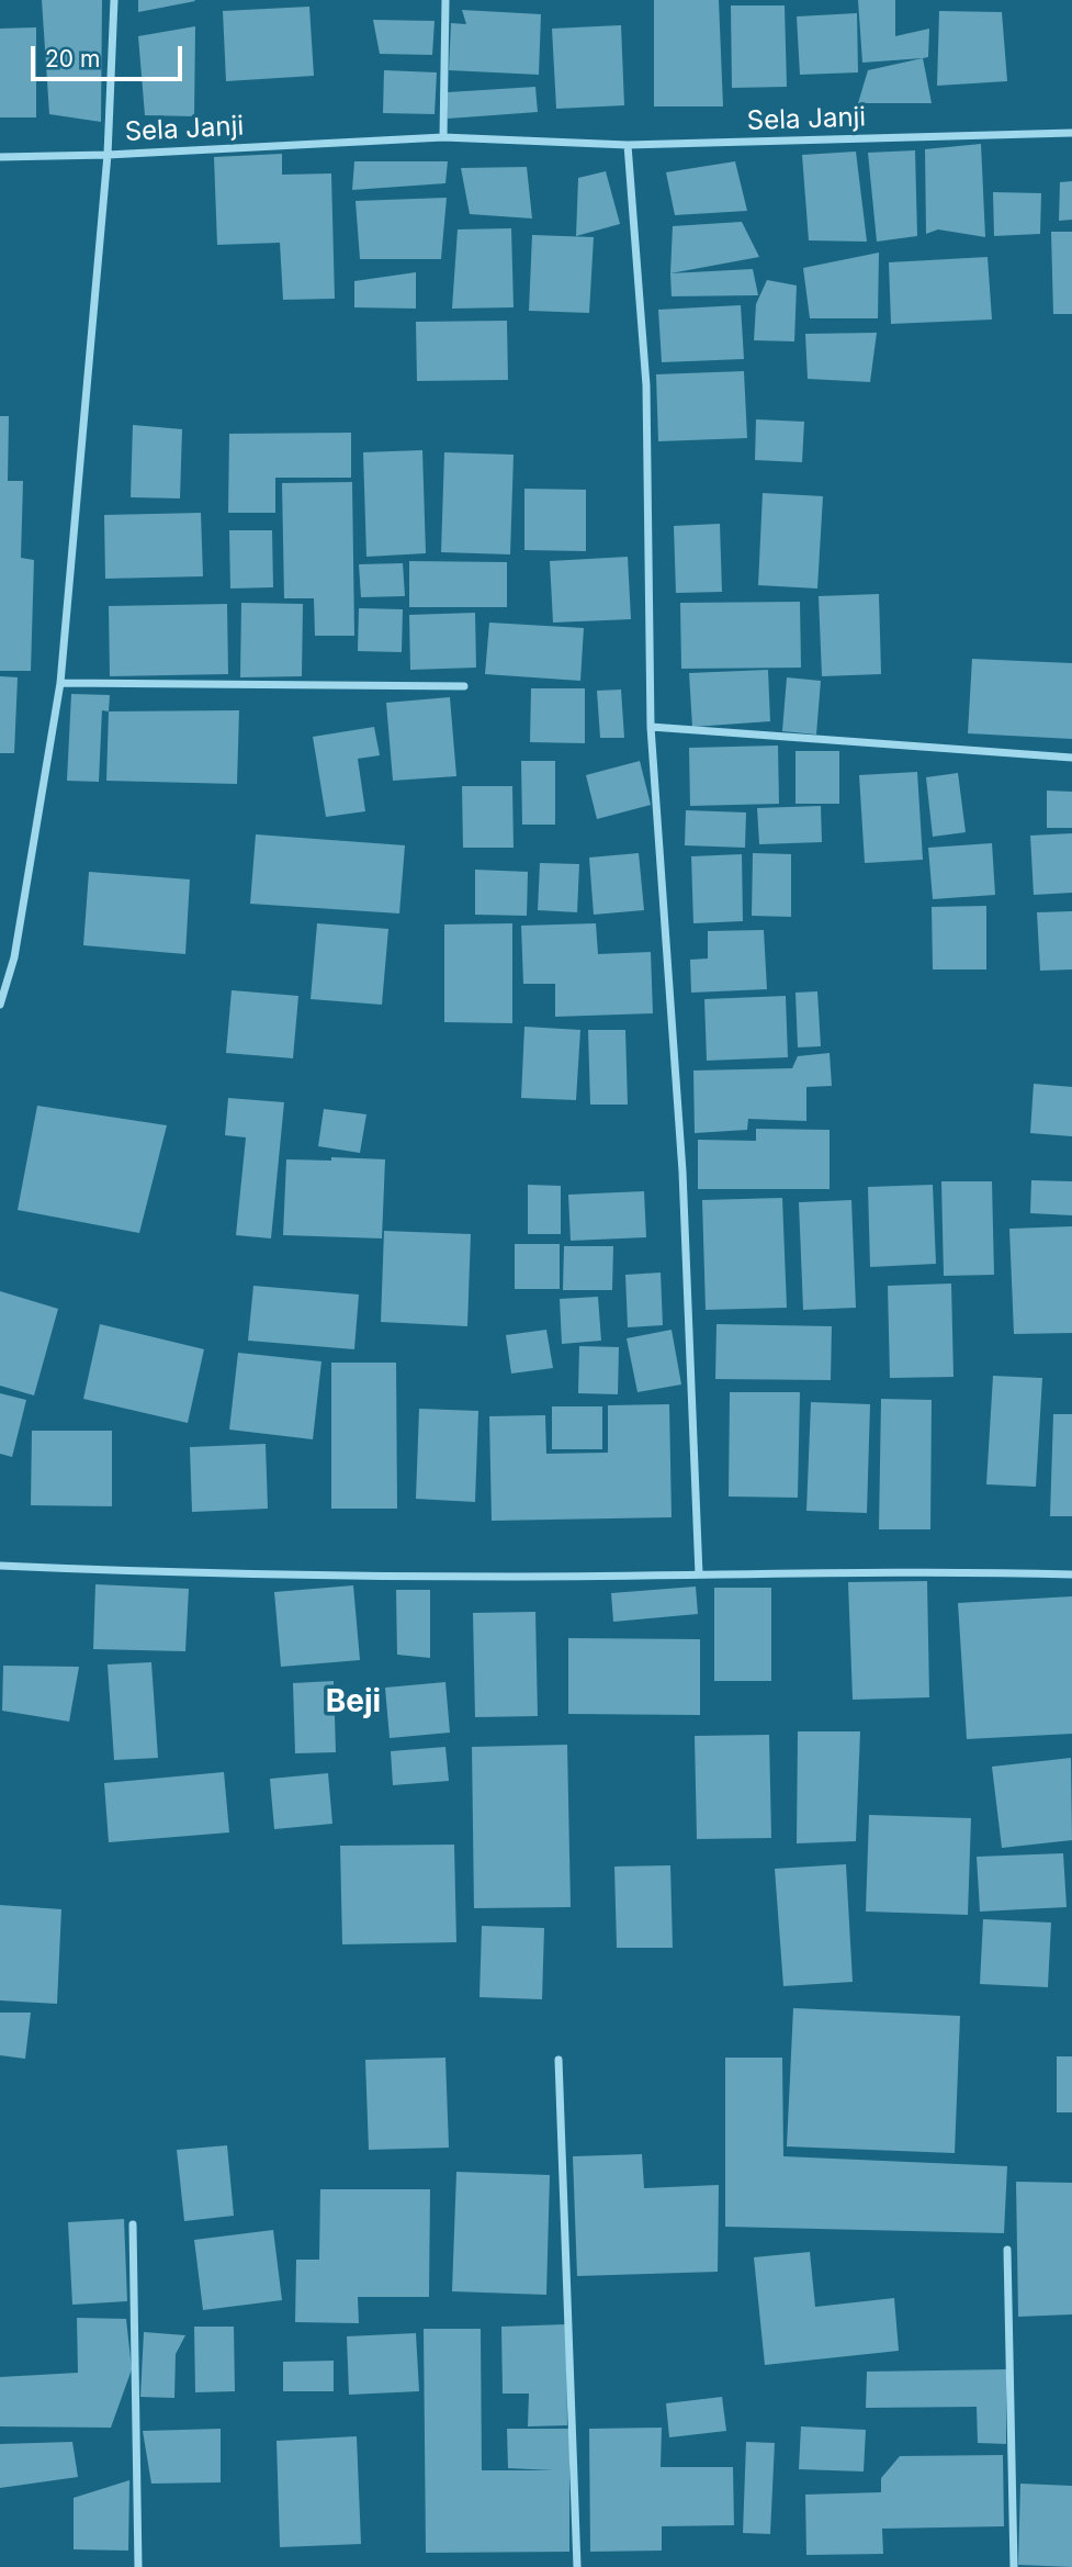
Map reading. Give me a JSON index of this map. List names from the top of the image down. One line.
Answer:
{"streets":{"street":["Sela Janji"]},"districts":["Beji"],"scale_bar":"20 m"}
